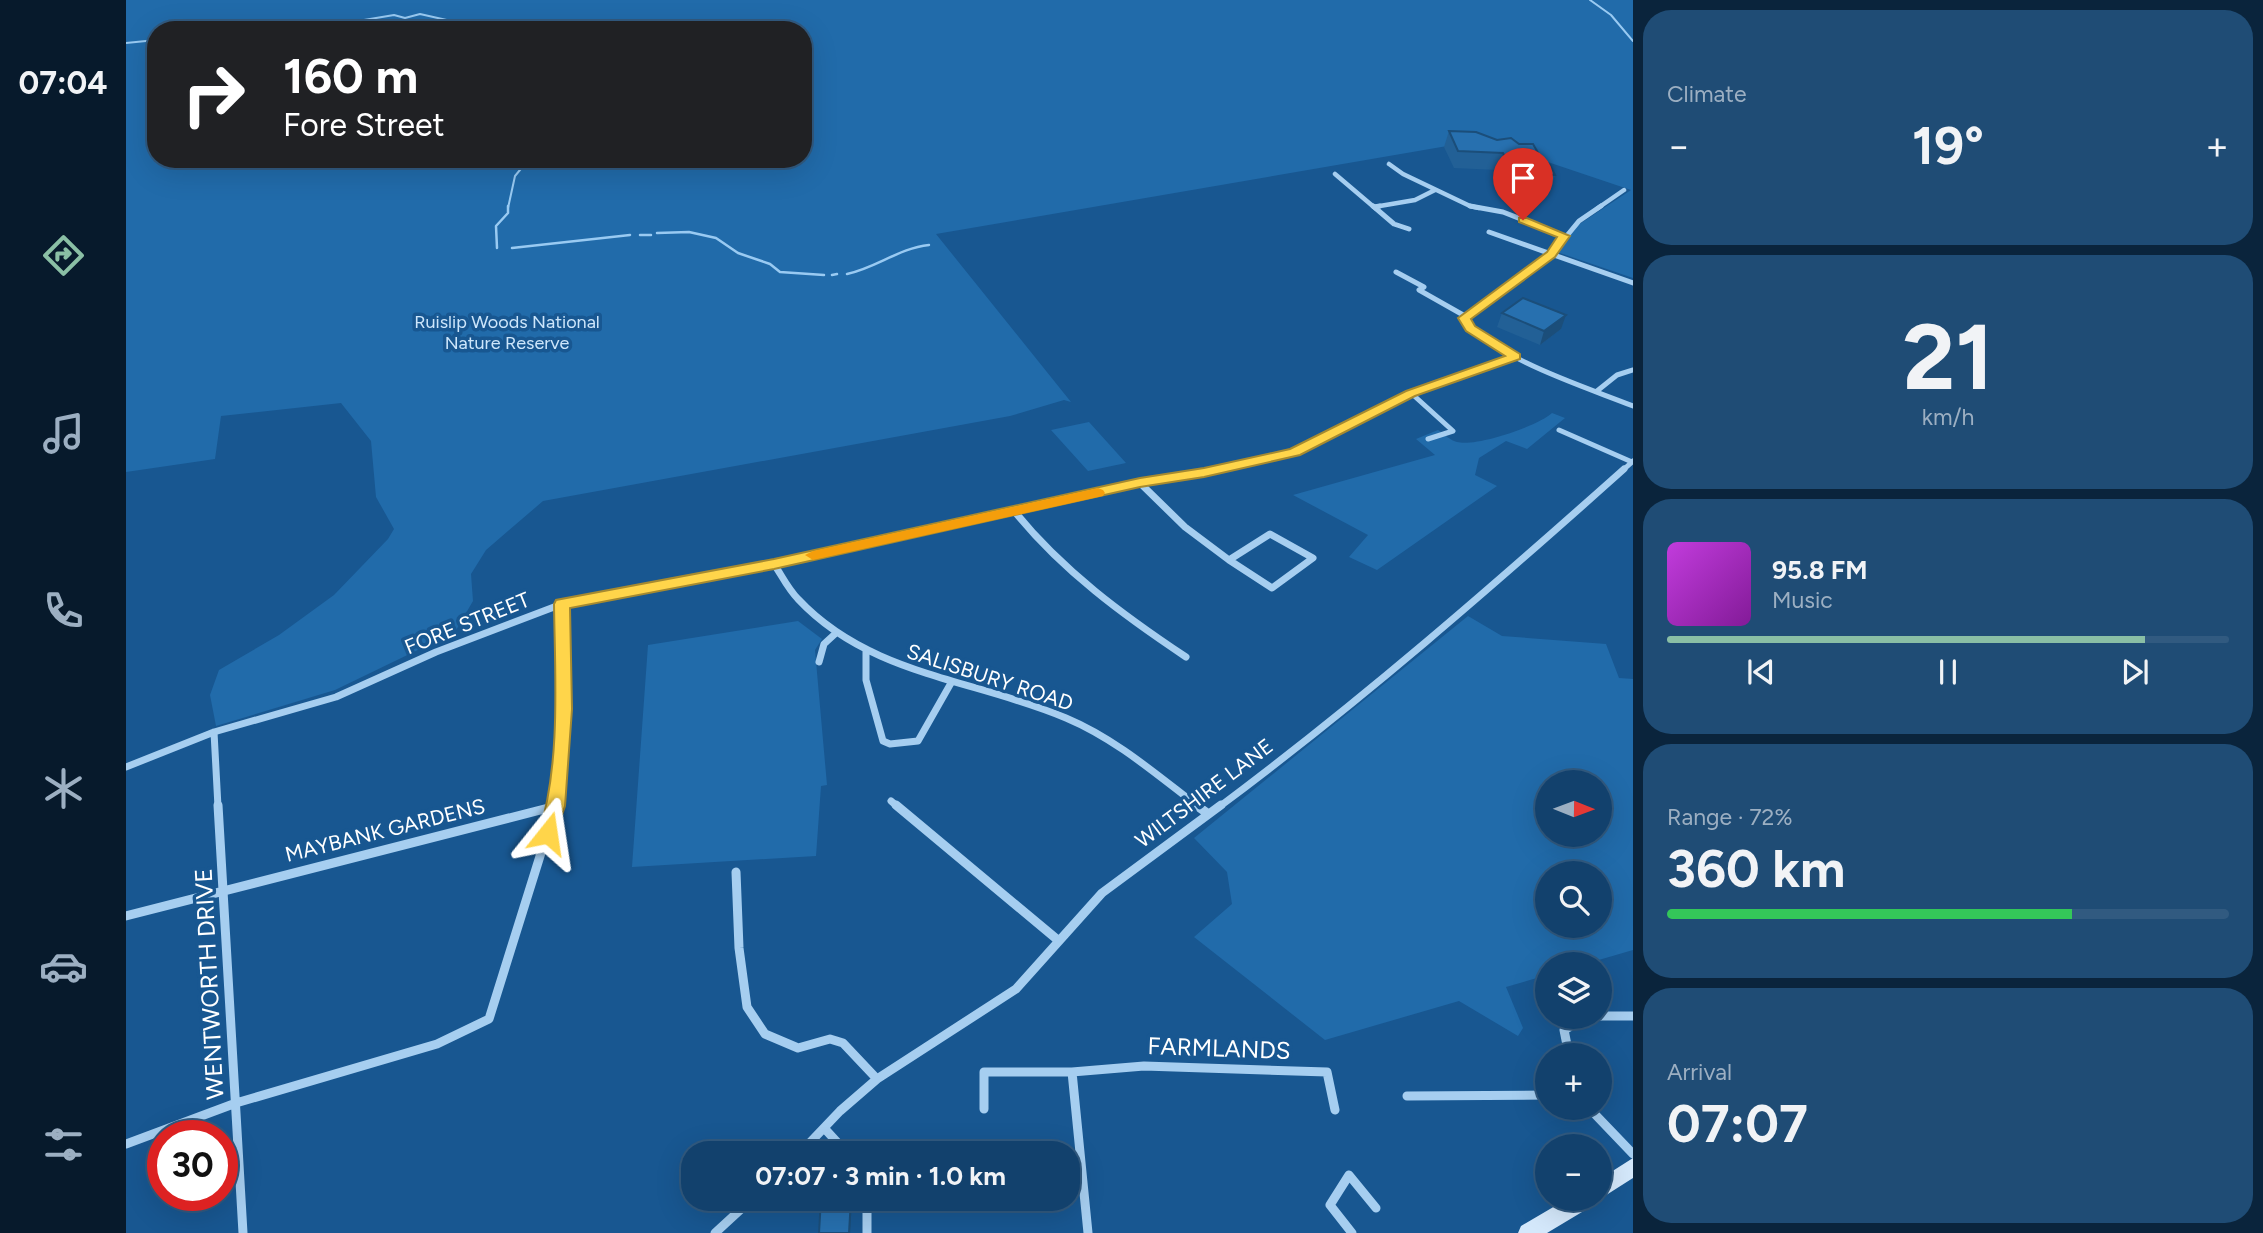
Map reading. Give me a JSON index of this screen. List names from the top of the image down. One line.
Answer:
{"streets":{"street":["FORE STREET","SALISBURY ROAD","WILTSHIRE LANE","MAYBANK GARDENS","WENTWORTH DRIVE","FARMLANDS"]},"crossings":[["FORE STREET","SALISBURY ROAD"],["FORE STREET","WENTWORTH DRIVE"],["SALISBURY ROAD","WILTSHIRE LANE"],["MAYBANK GARDENS","WENTWORTH DRIVE"]],"parks":["Ruislip Woods National Nature Reserve"],"north":"right","page":{"tabs":"07:04","tile":["Climate",["21","km/h"],["Range · 72%","360 km"],["Arrival","07:07"]],"turn":["160 m","Fore Street"],"heat":["−","19°","+"],"song":["95.8 FM","Music"],"map_buttons":["+","−"],"limit":"30","trip":"07:07 · 3 min · 1.0 km"}}
